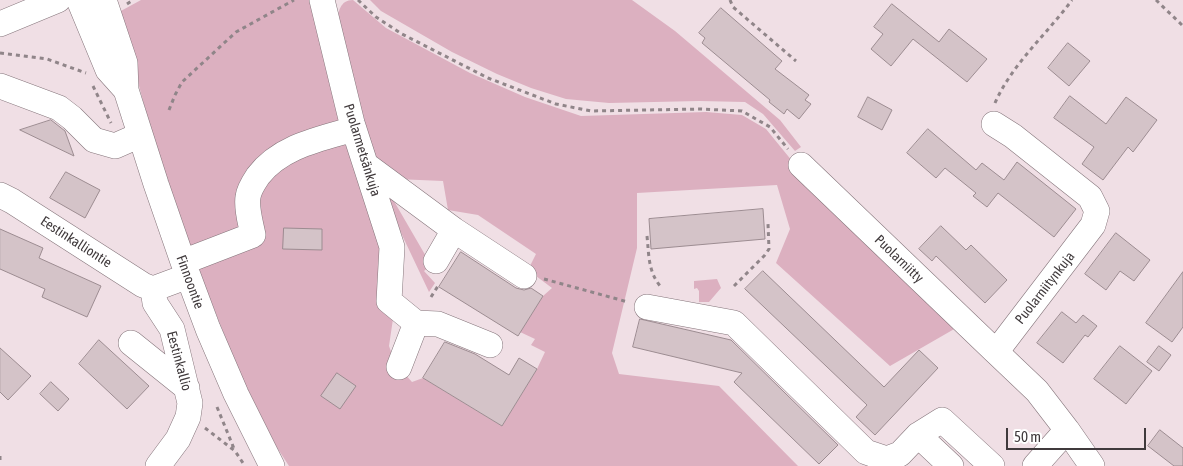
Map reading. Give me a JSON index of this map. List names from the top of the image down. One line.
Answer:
{"streets":{"street":["Puolarmetsänkuja","Eestinkalliontie","Puolarniitty","Finnoontie","Puolarniitynkuja","Eestinkallio"]},"crossings":[["Eestinkalliontie","Eestinkallio"],["Puolarniitty","Puolarniitynkuja"]],"scale_bar":"50 m"}
